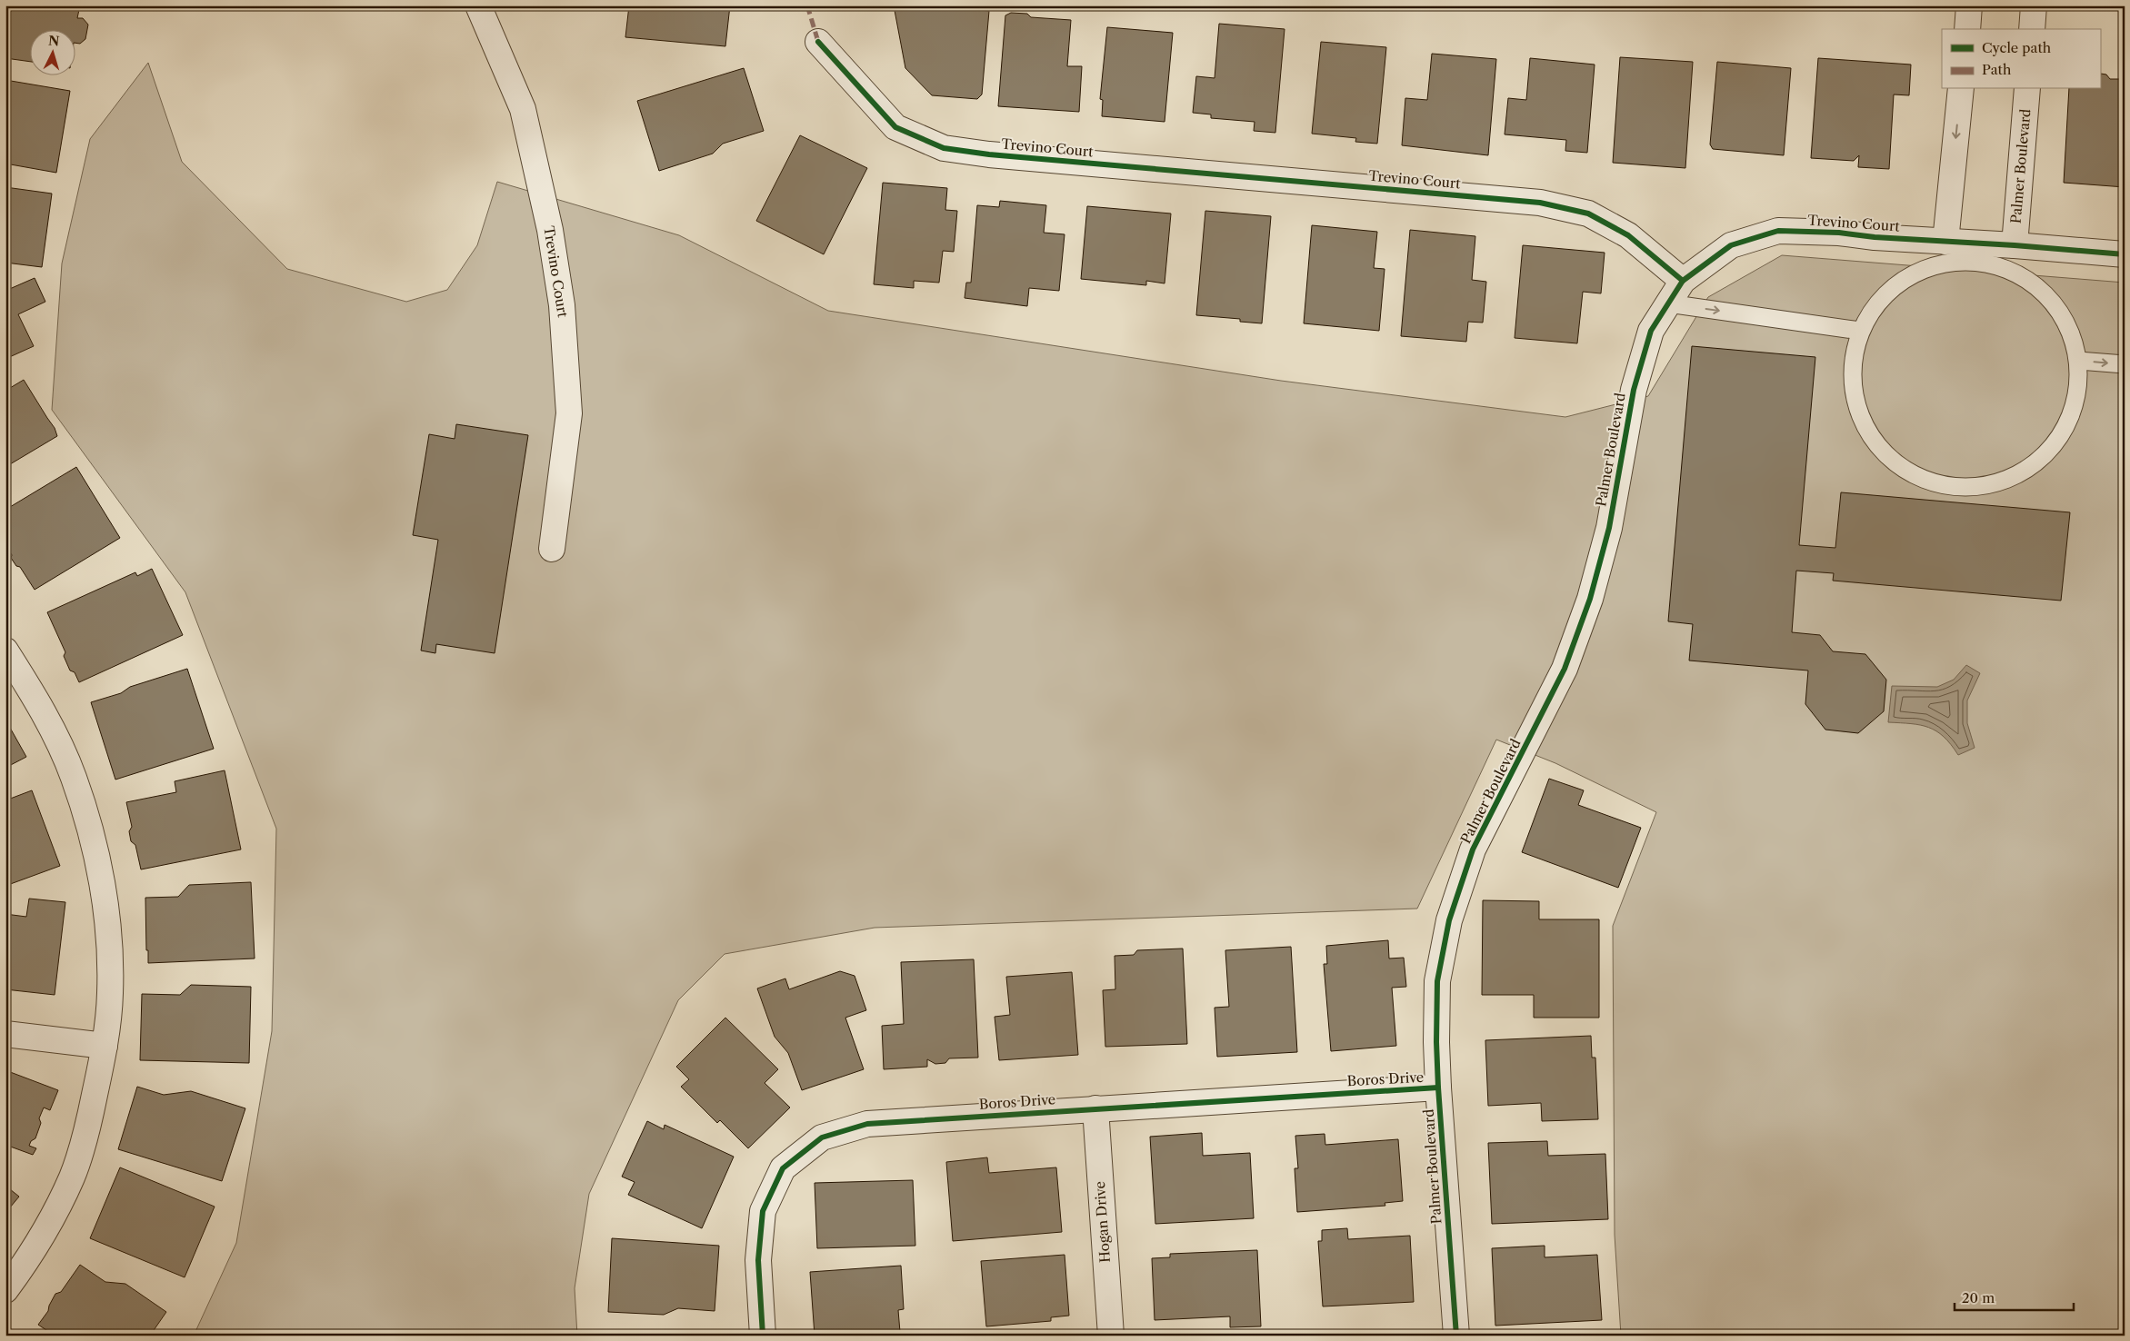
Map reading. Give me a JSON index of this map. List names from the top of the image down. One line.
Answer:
{"streets":{"street":["Trevino Court","Palmer Boulevard","Boros Drive","Hogan Drive"]},"crossings":[["Trevino Court","Palmer Boulevard"],["Palmer Boulevard","Boros Drive"],["Boros Drive","Hogan Drive"]],"legend":["Cycle path","Path"],"scale_bar":"20 m","north":"top"}
